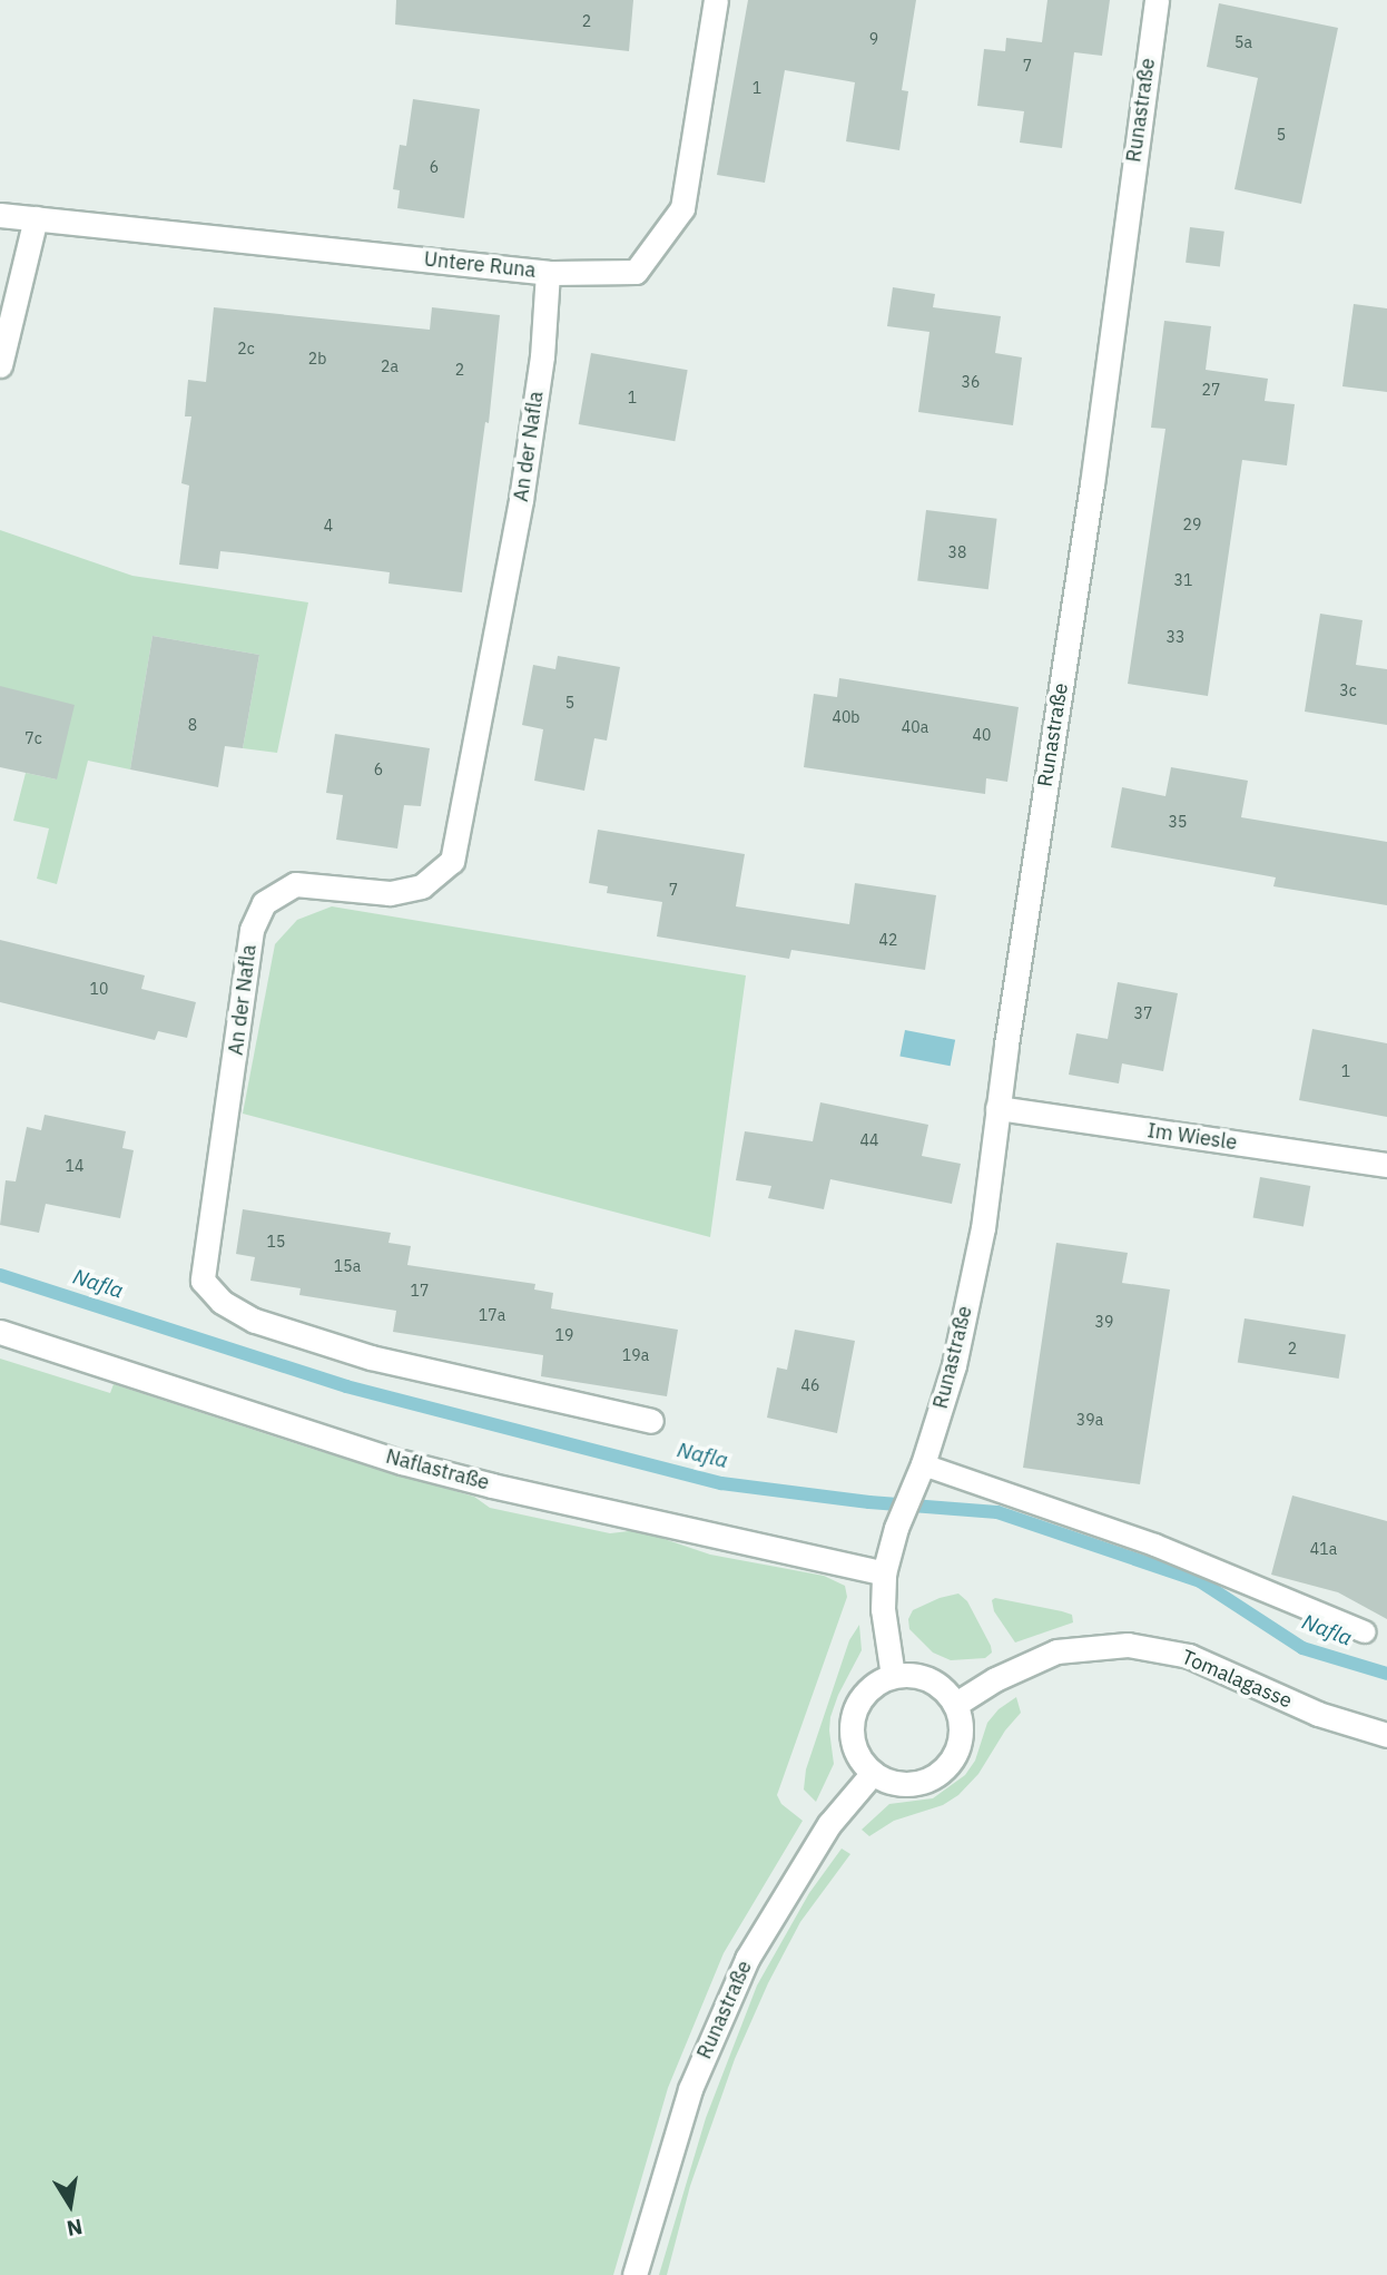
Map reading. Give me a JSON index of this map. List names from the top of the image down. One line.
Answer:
{"streets":{"street":["Runastraße","Untere Runa","An der Nafla","Im Wiesle","Naflastraße","Tomalagasse"]},"crossings":[["Runastraße","Im Wiesle"],["Runastraße","Naflastraße"],["Runastraße","Tomalagasse"],["Untere Runa","An der Nafla"]],"water":["Nafla"],"house_numbers":["2","9","5a","7","1","5","6","2c","2b","2a","2","36","27","1","29","4","38","31","33","3c","5","40b","8","40a","40","7c","6","35","7","42","10","37","1","44","14","15","15a","17","17a","39","19","2","19a","46","39a","41a"],"north":"bottom"}
